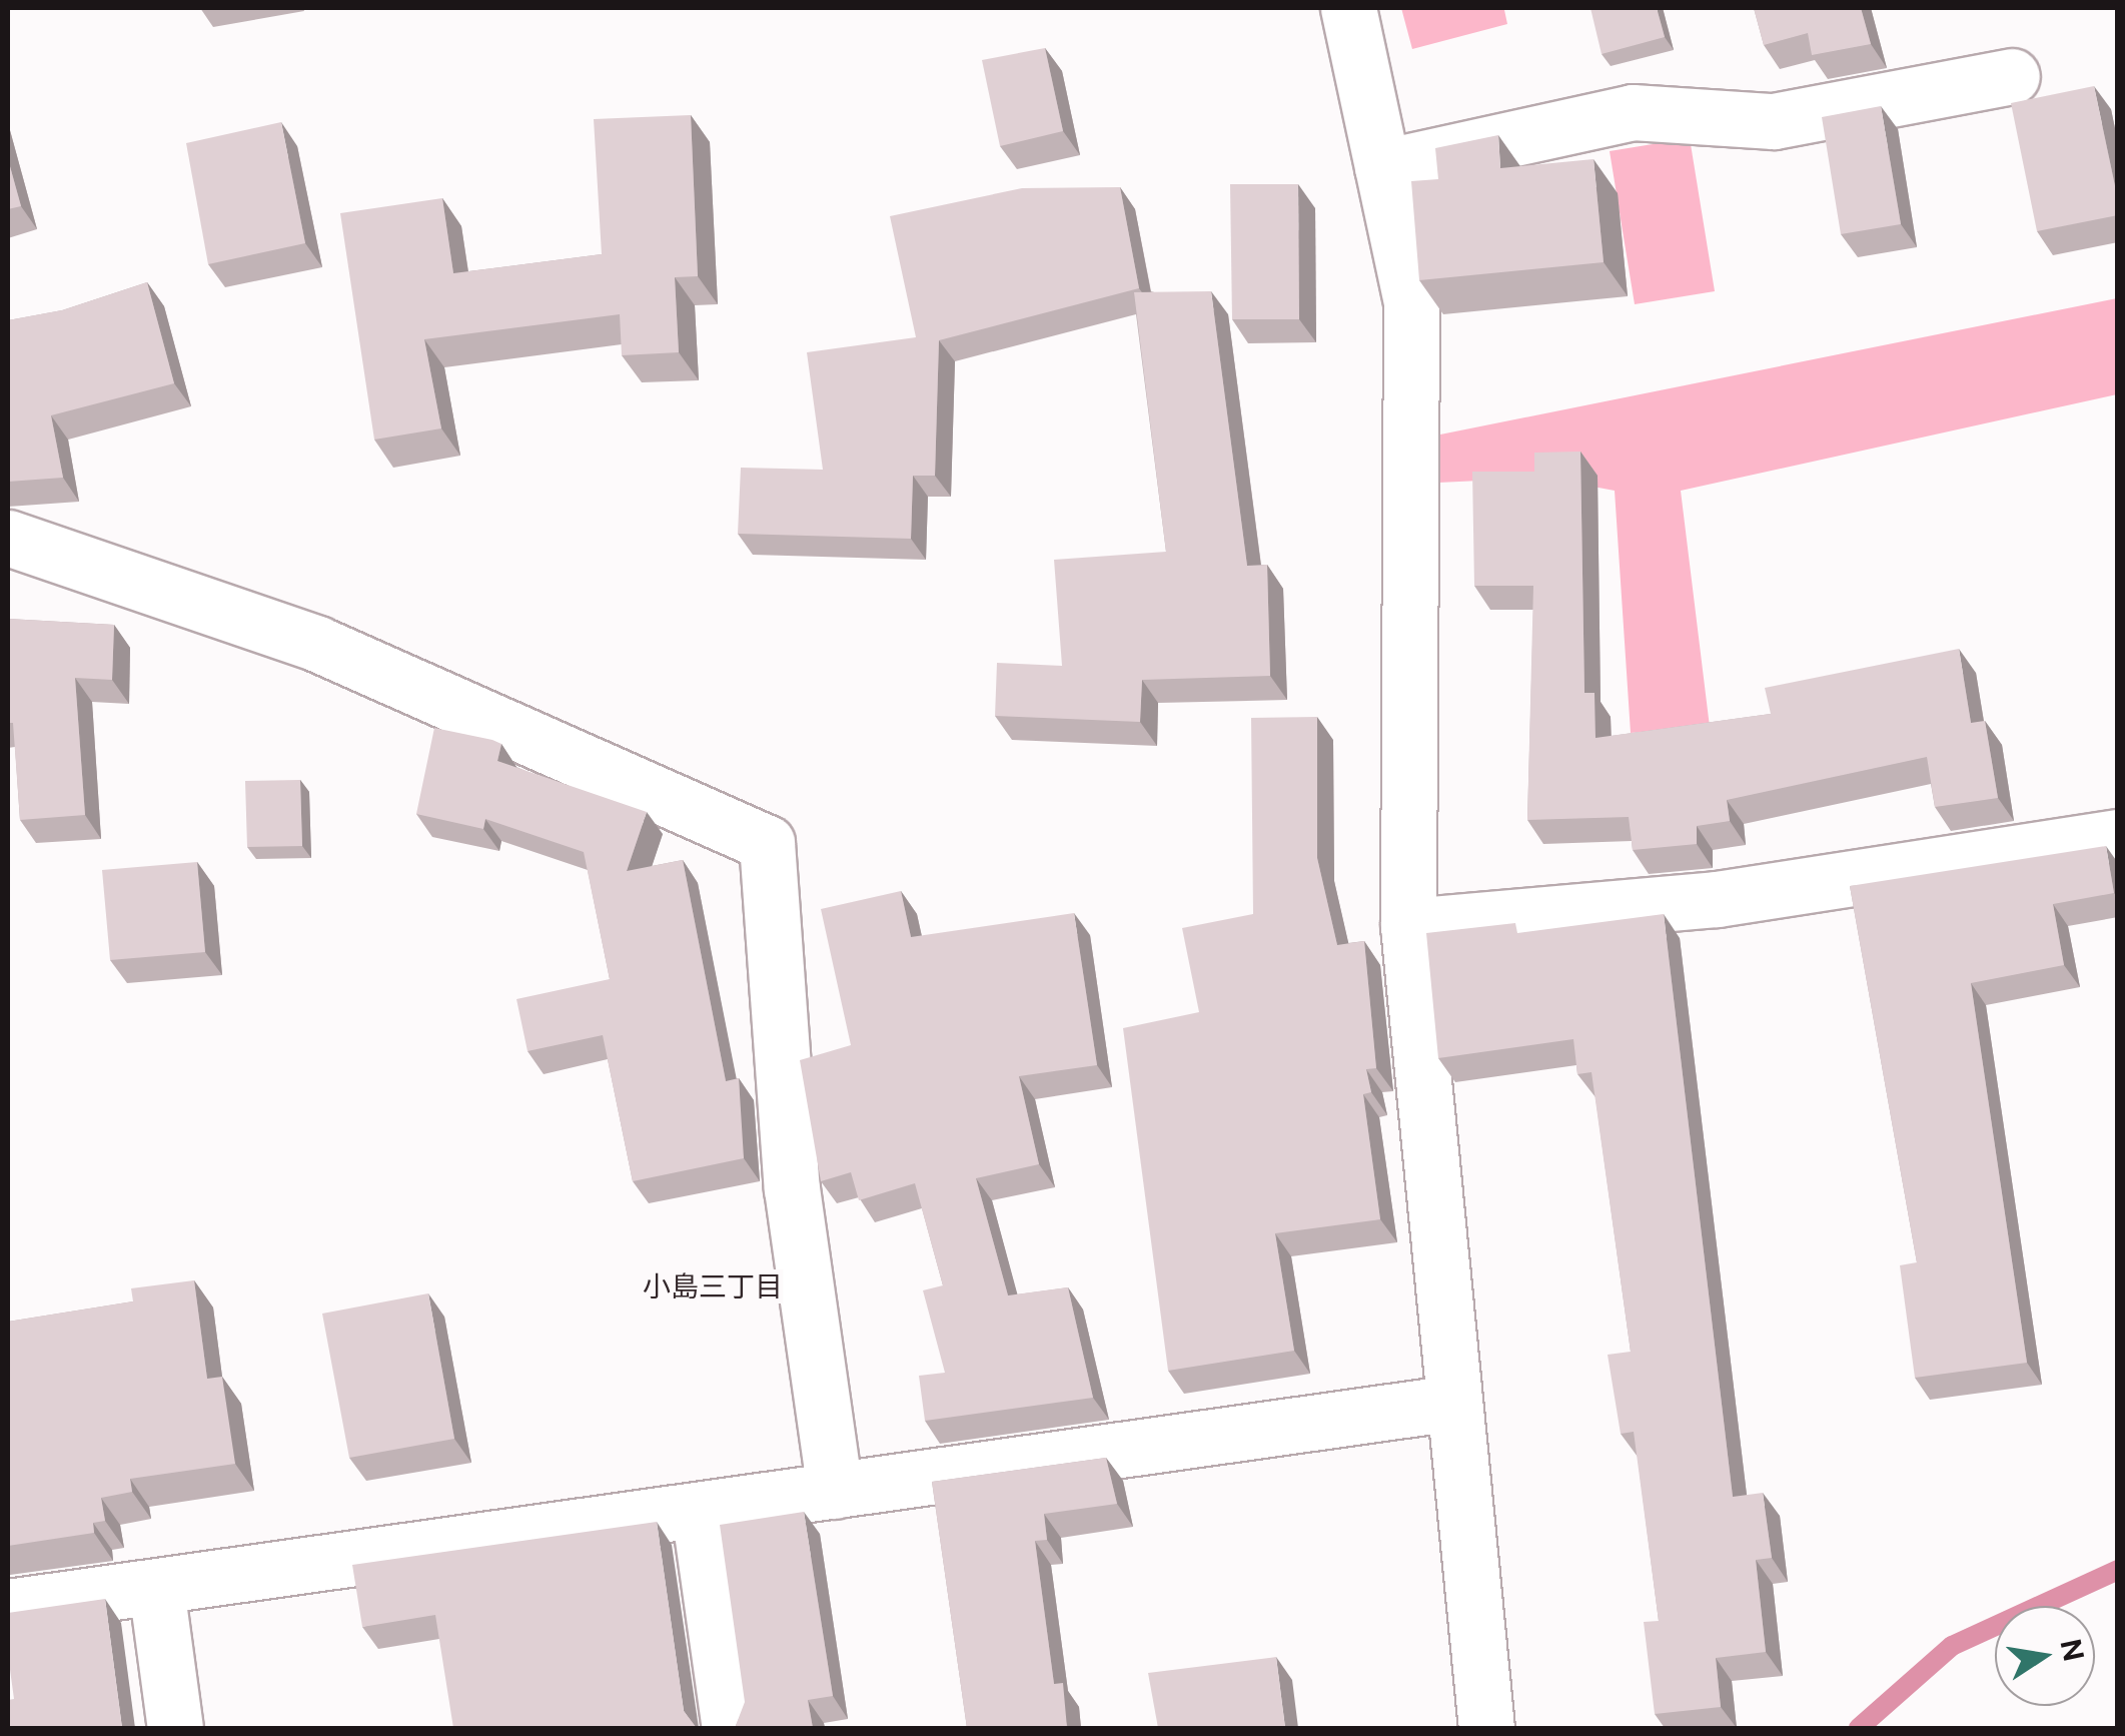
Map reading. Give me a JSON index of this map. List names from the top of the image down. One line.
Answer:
{"districts":["小島三丁目"],"north":"right"}
